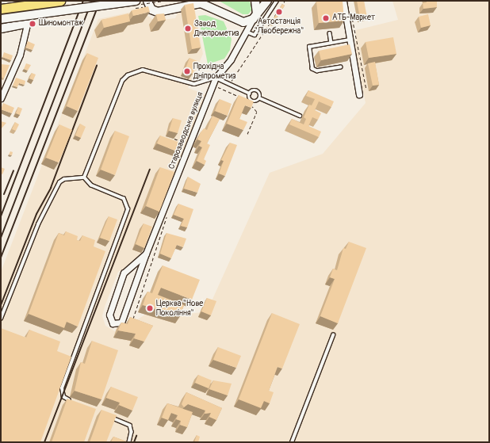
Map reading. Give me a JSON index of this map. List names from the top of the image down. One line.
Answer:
{"streets":{"street":["Старозаводська вулиця"]},"places":["Автостанція \"Лівобережна\"","АТБ-Маркет","Шиномонтаж","Завод Днепрометиз","Прохідна Дніпрометиз","Церква \"Нове Покоління\""]}
